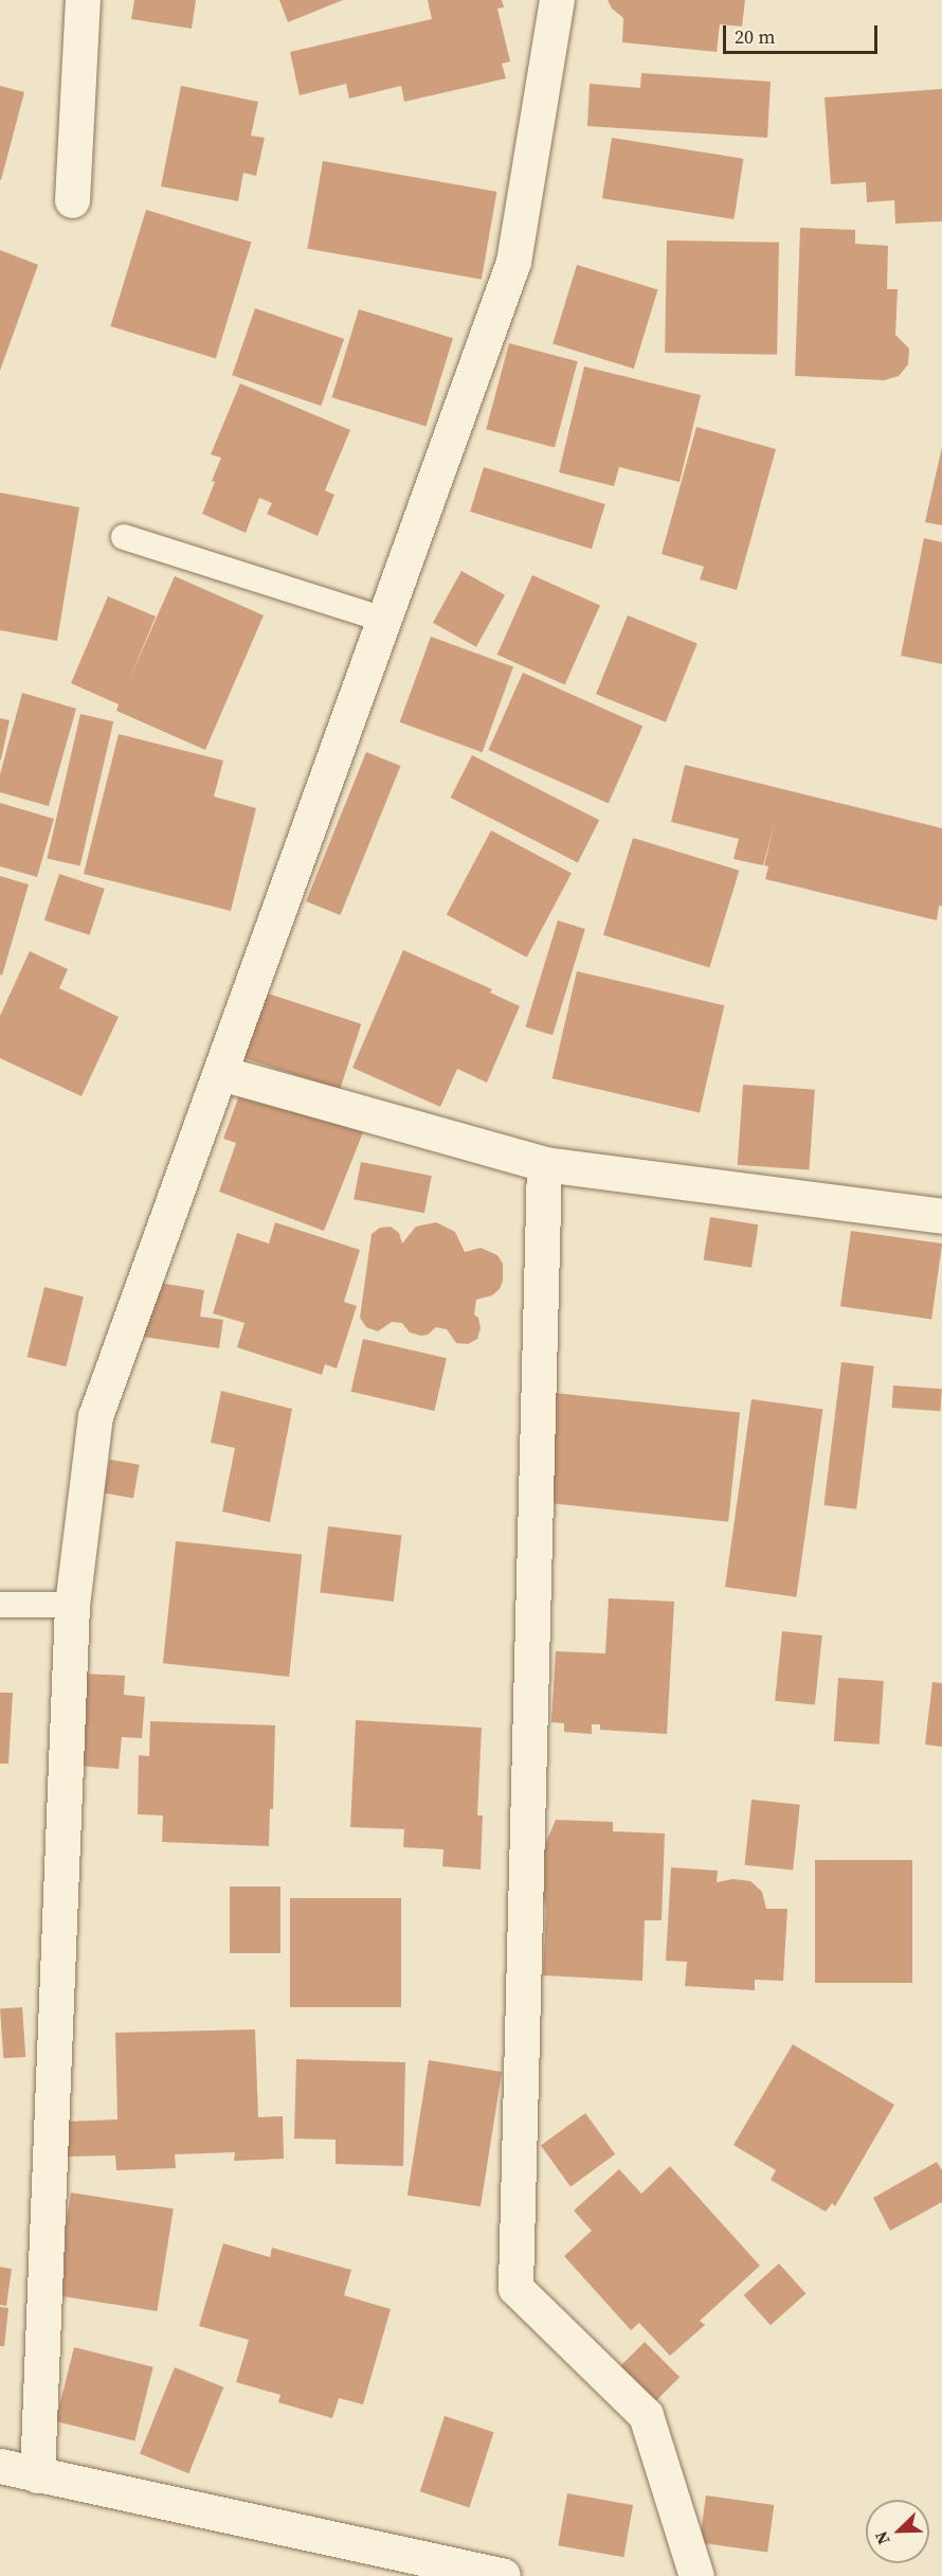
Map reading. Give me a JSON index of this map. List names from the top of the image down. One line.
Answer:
{"scale_bar":"20 m","north":"bottom left"}
